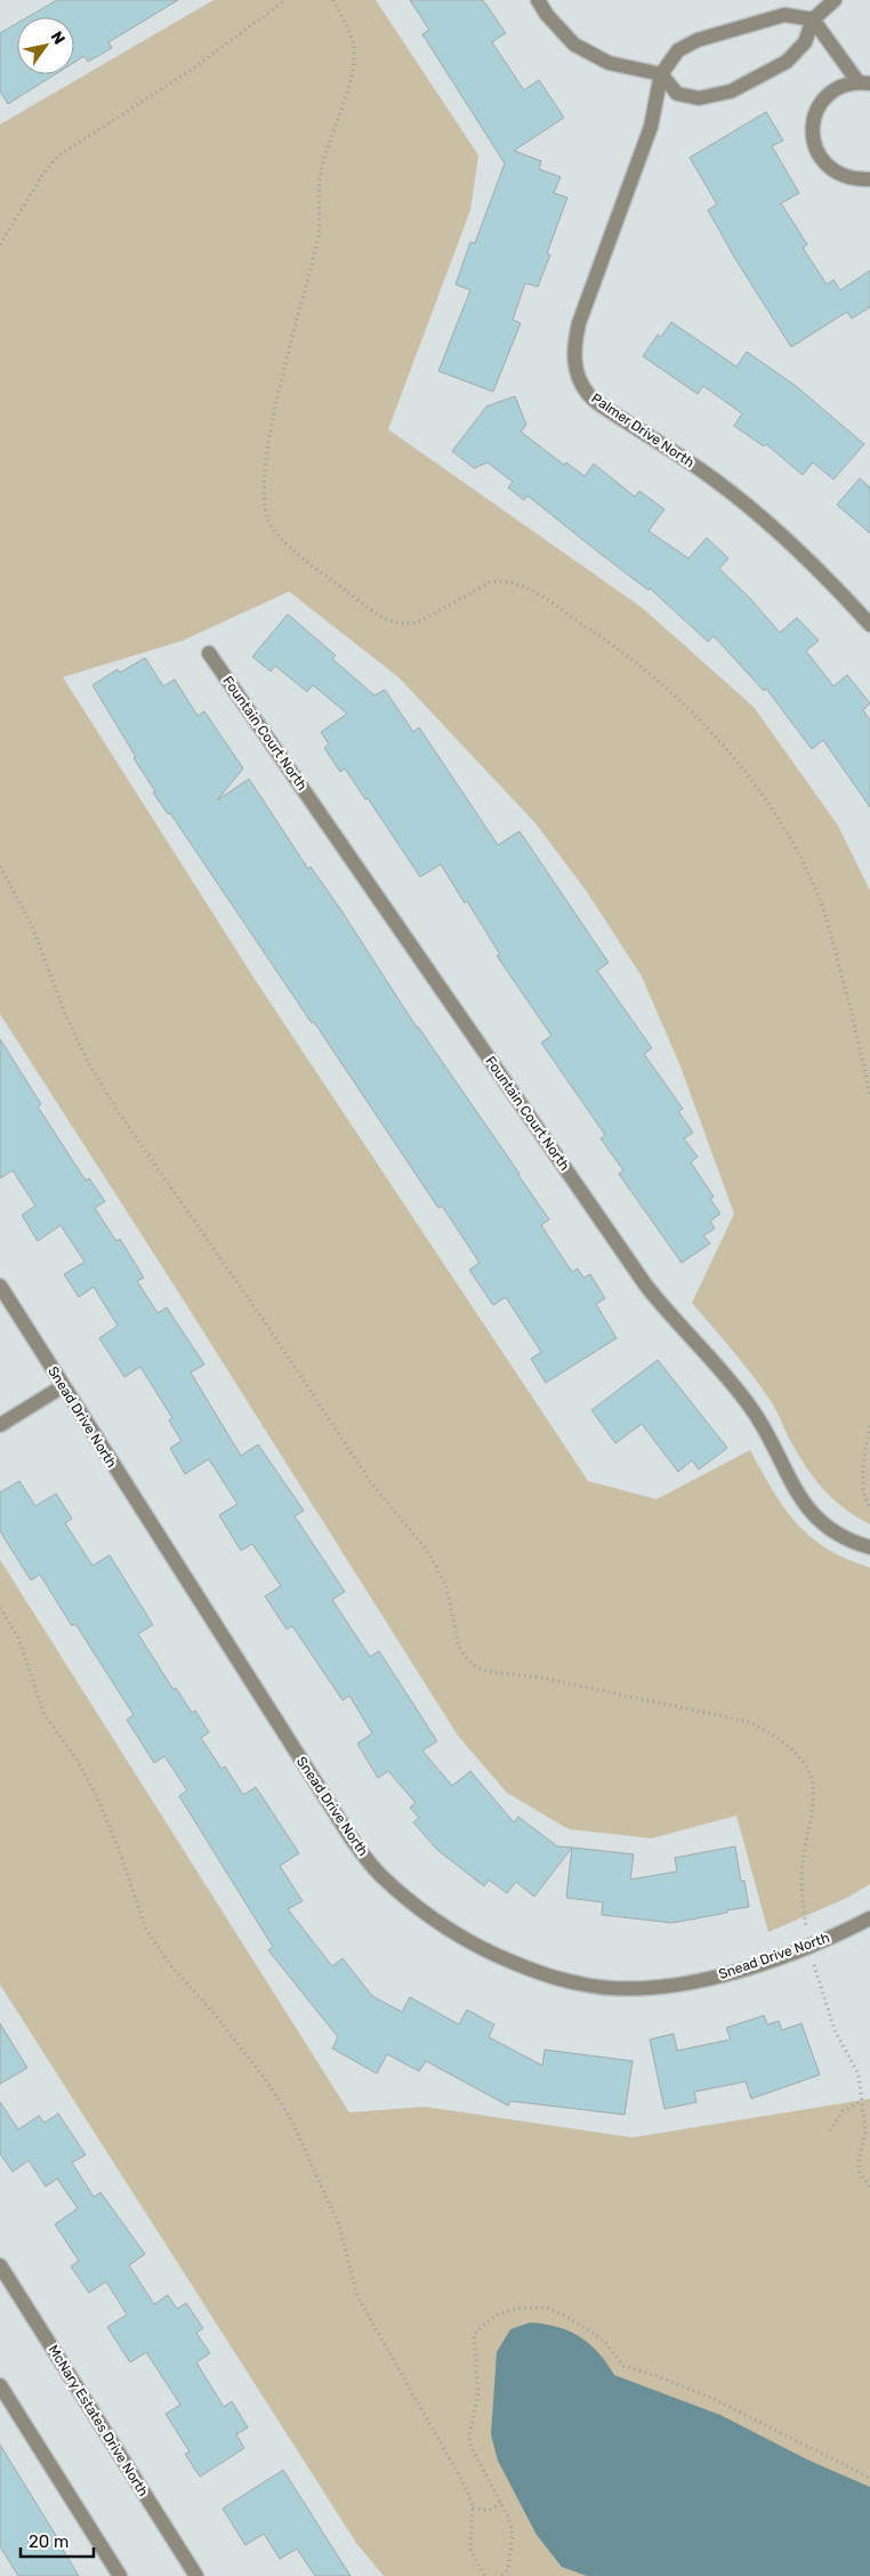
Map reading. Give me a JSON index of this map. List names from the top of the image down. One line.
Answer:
{"streets":{"street":["Palmer Drive North","Fountain Court North","Snead Drive North","McNary Estates Drive North"]},"scale_bar":"20 m","north":"top right"}
